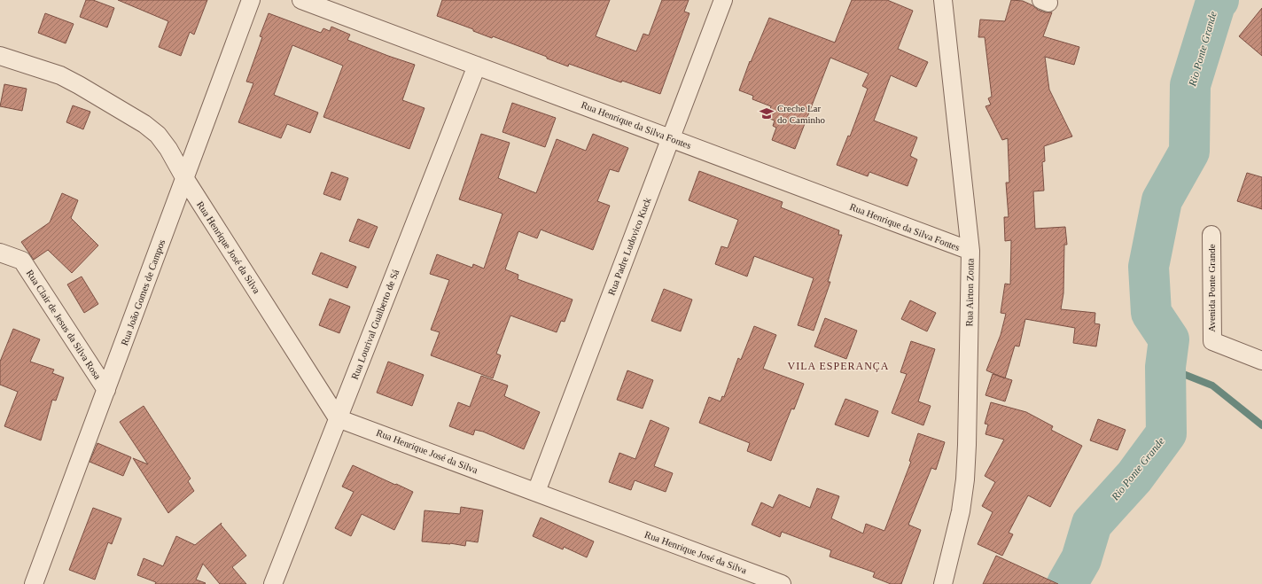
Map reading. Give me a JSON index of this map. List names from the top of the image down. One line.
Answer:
{"streets":{"street":["Rua Henrique da Silva Fontes","Rua Padre Ludovico Kuck","Rua Henrique José da Silva","Avenida Ponte Grande","Rua João Gomes de Campos","Rua Airton Zonta","Rua Clair de Jesus da Silva Rosa","Rua Lourival Gualberto de Sá"]},"crossings":[["Rua Henrique da Silva Fontes","Rua Padre Ludovico Kuck"],["Rua Henrique da Silva Fontes","Rua Airton Zonta"],["Rua Henrique da Silva Fontes","Rua Lourival Gualberto de Sá"],["Rua Padre Ludovico Kuck","Rua Henrique José da Silva"],["Rua Henrique José da Silva","Rua João Gomes de Campos"],["Rua Henrique José da Silva","Rua Lourival Gualberto de Sá"],["Rua João Gomes de Campos","Rua Clair de Jesus da Silva Rosa"]],"districts":["VILA ESPERANÇA"],"water":["Rio Ponte Grande"],"places":{"school or university":["Creche Lar do Caminho"]}}
